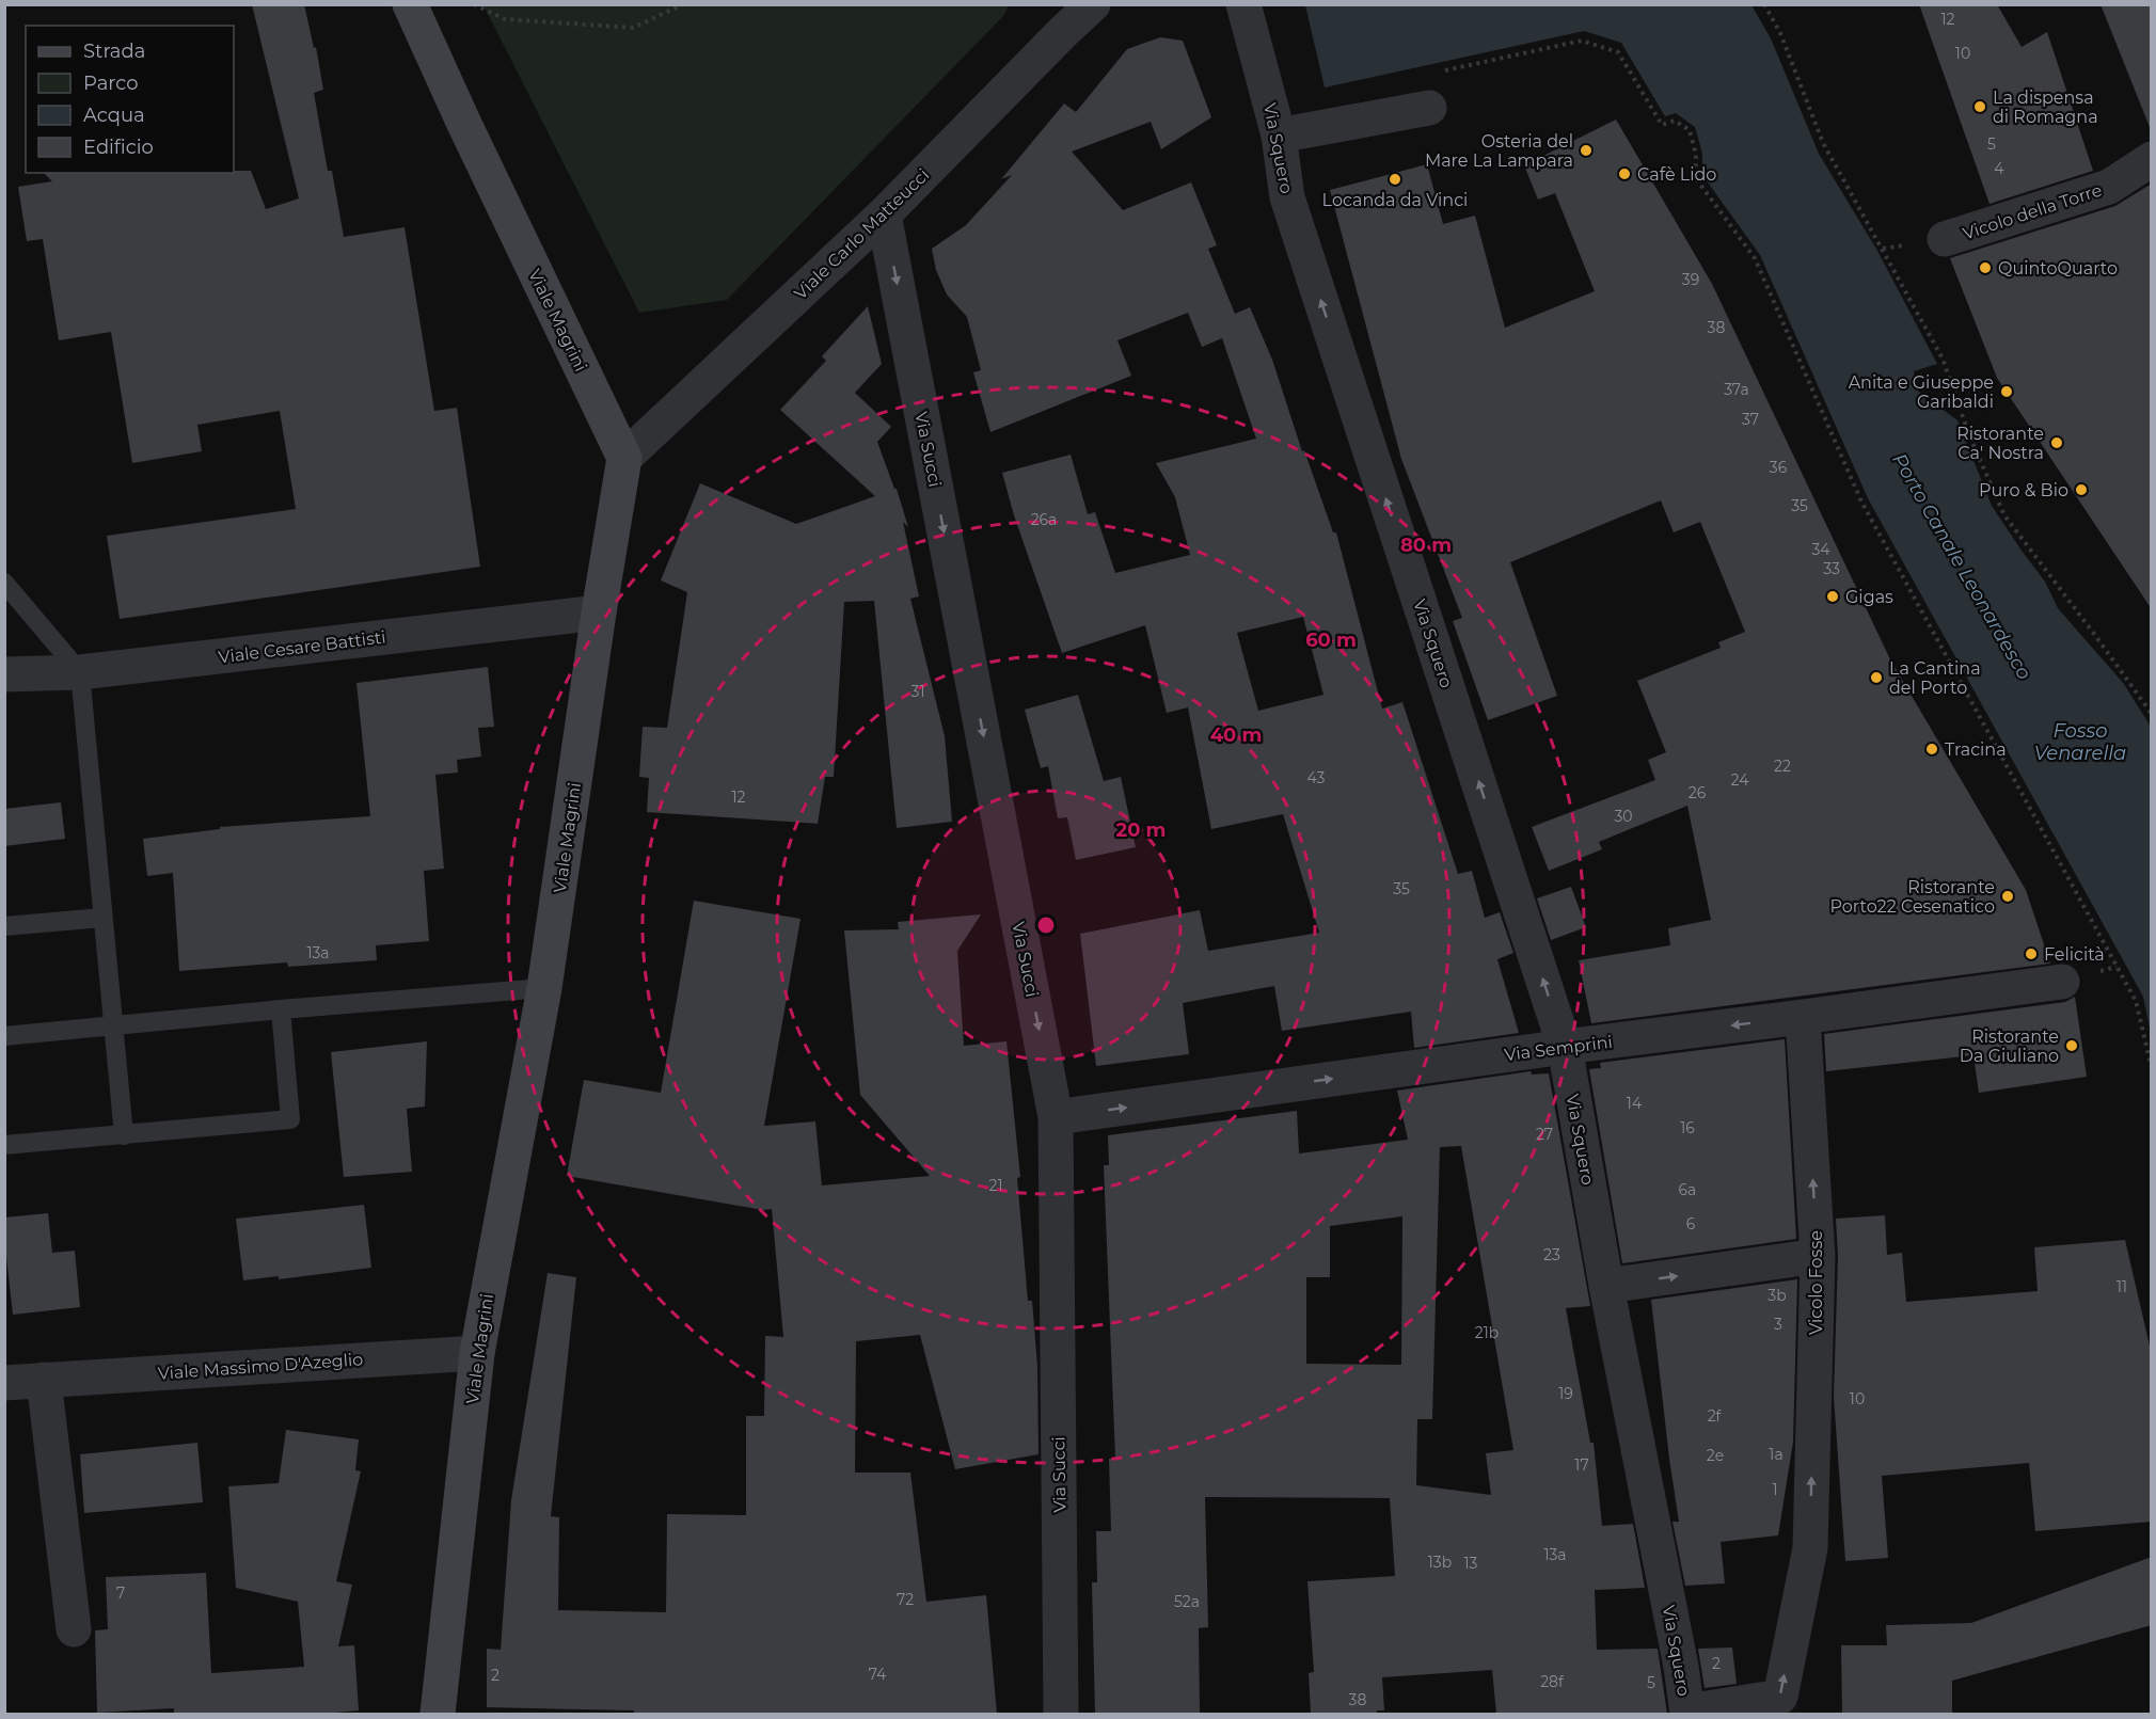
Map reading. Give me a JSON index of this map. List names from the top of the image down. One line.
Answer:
{"streets":{"street":["Via Squero","Vicolo della Torre","Viale Carlo Matteucci","Viale Magrini","Via Succi","Viale Cesare Battisti","Via Semprini","Vicolo Fosse","Viale Massimo D'Azeglio"]},"crossings":[["Via Squero","Via Semprini"],["Via Squero","Vicolo Fosse"],["Viale Carlo Matteucci","Viale Magrini"],["Viale Carlo Matteucci","Via Succi"],["Viale Magrini","Viale Cesare Battisti"],["Viale Magrini","Viale Massimo D'Azeglio"],["Via Succi","Via Semprini"],["Via Semprini","Vicolo Fosse"]],"one_way":["Via Squero","Via Succi","Vicolo Fosse"],"water":["Porto Canale Leonardesco","Fosso Venarella"],"places":["La dispensa di Romagna","Osteria del Mare La Lampara","Cafè Lido","Locanda da Vinci","QuintoQuarto","Anita e Giuseppe Garibaldi","Ristorante Ca' Nostra","Puro & Bio","Gigas","La Cantina del Porto","Tracina","Ristorante Porto22 Cesenatico","Felicità","Ristorante Da Giuliano"],"house_numbers":["12","10","5","4","39","38","37a","37","36","35","26a","34","33","31","22","43","24","26","12","30","35","13a","14","16","27","21","6a","6","23","11","3b","3","21b","19","10","2f","1a","2e","17","1","13a","13b","13","7","72","52a","2","74","2","28f","5","38"],"legend":["Strada","Parco","Acqua","Edificio"],"rings":["80 m","60 m","40 m","20 m"]}
